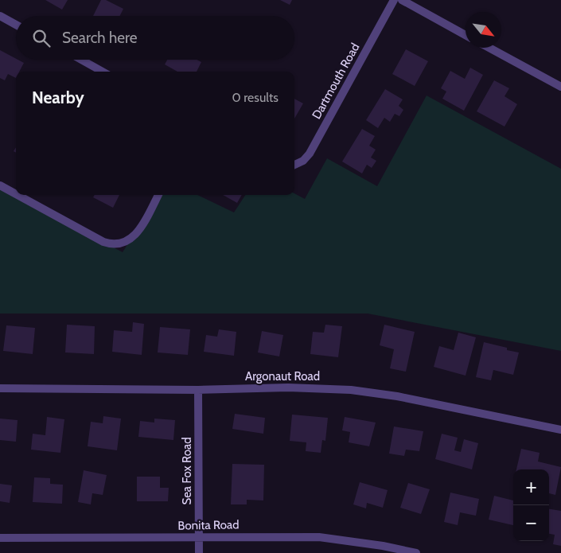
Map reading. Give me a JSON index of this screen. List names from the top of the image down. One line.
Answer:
{"streets":{"street":["Dartmouth Road","Argonaut Road","Sea Fox Road","Bonita Road"]},"crossings":[["Argonaut Road","Sea Fox Road"],["Sea Fox Road","Bonita Road"]],"north":"bottom right","page":{"search":"Search here","heading":["Nearby","0 results"],"map_buttons":["+","−"]}}
